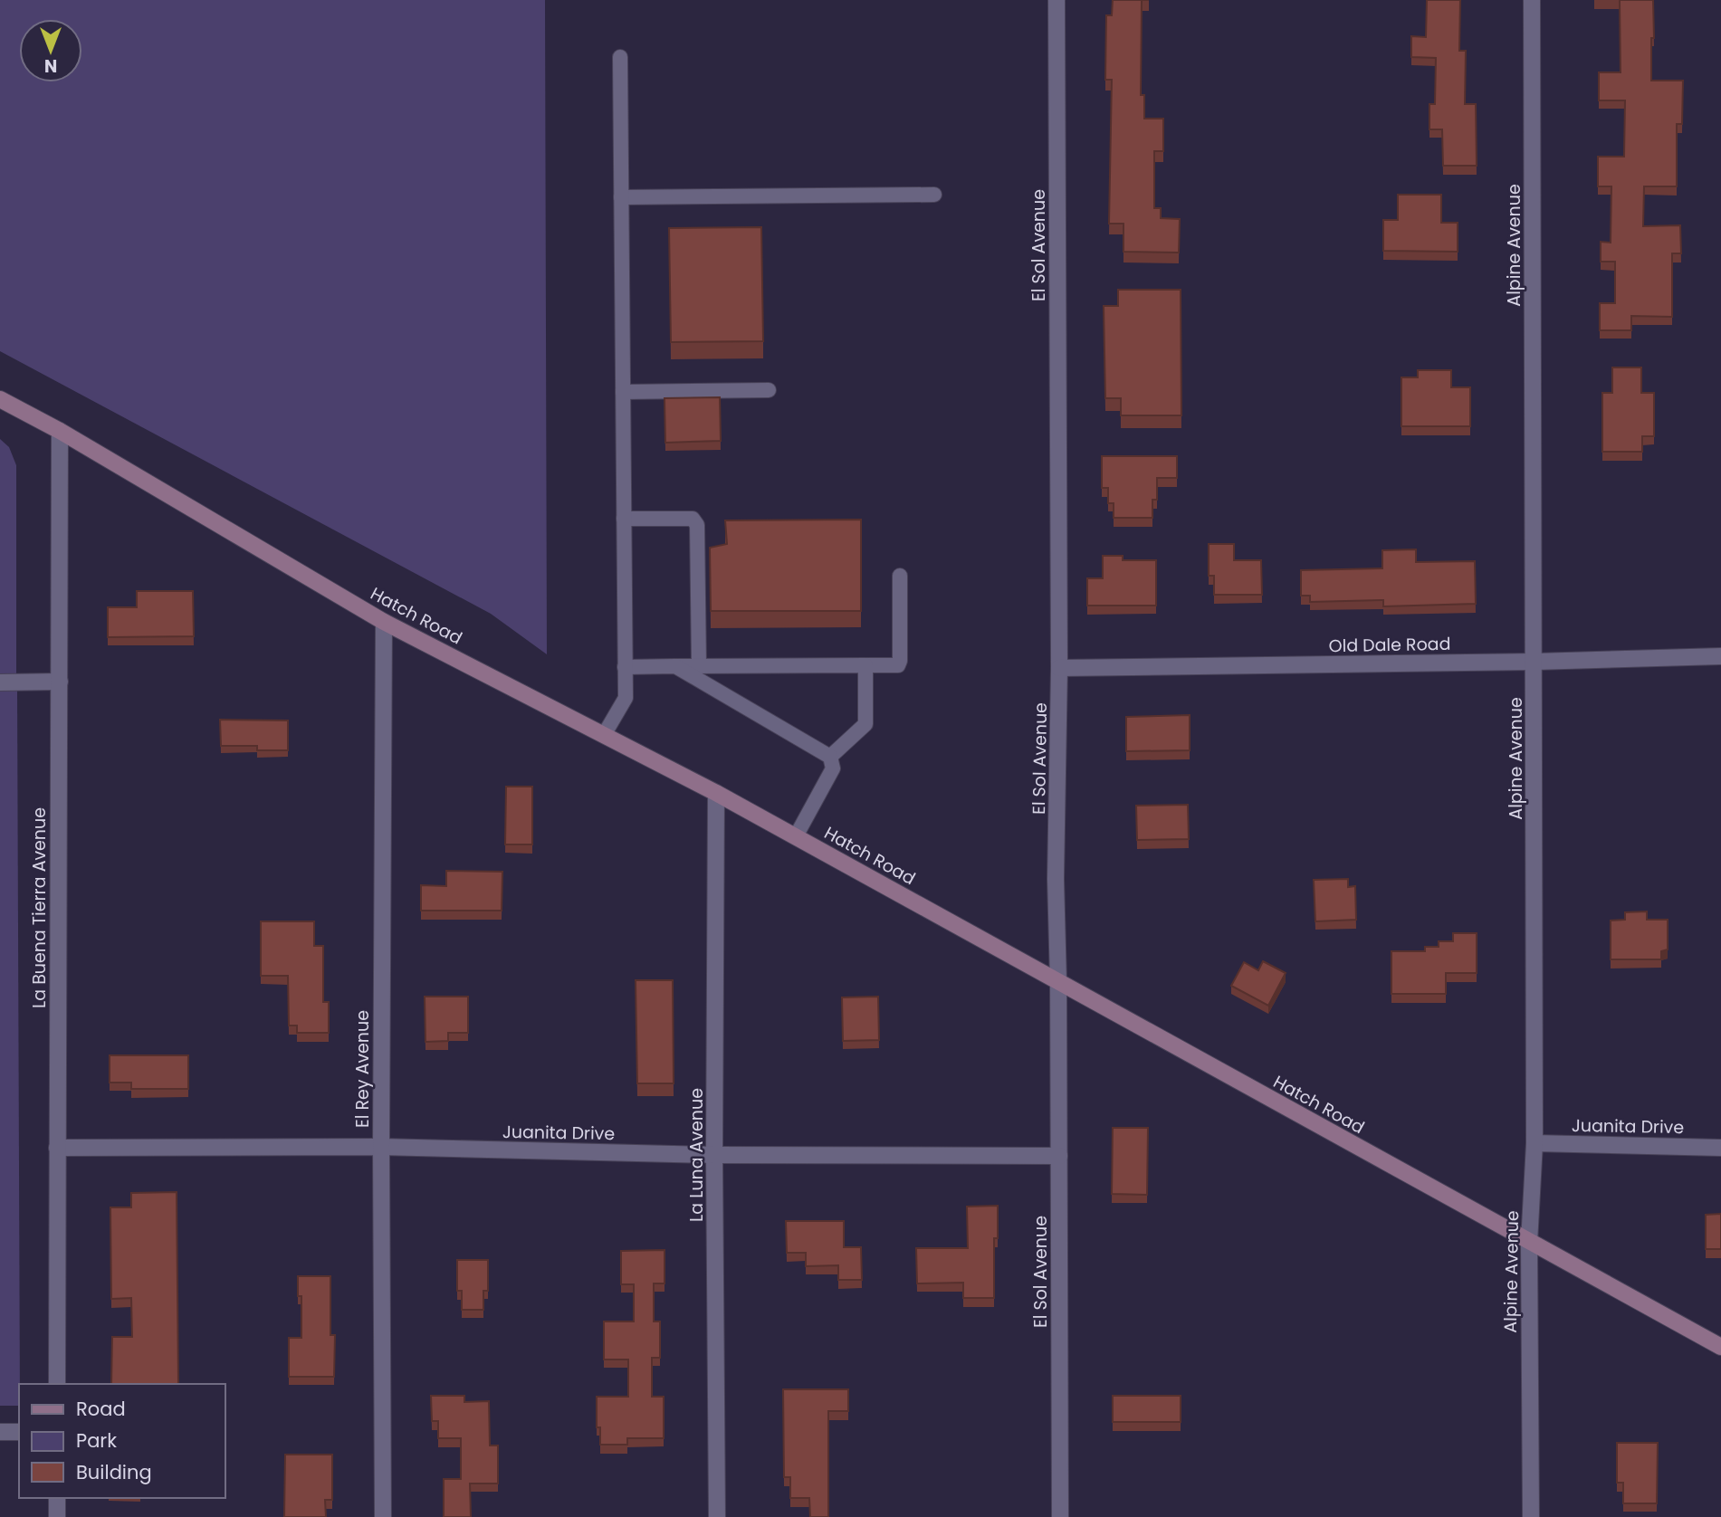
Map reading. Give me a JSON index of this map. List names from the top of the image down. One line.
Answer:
{"streets":{"street":["El Sol Avenue","Alpine Avenue","Hatch Road","Old Dale Road","La Buena Tierra Avenue","El Rey Avenue","Juanita Drive","La Luna Avenue"]},"crossings":[["El Sol Avenue","Hatch Road"],["El Sol Avenue","Old Dale Road"],["El Sol Avenue","Juanita Drive"],["Alpine Avenue","Hatch Road"],["Alpine Avenue","Old Dale Road"],["Alpine Avenue","Juanita Drive"],["Hatch Road","La Buena Tierra Avenue"],["Hatch Road","El Rey Avenue"],["Hatch Road","La Luna Avenue"],["La Buena Tierra Avenue","Juanita Drive"],["El Rey Avenue","Juanita Drive"],["Juanita Drive","La Luna Avenue"]],"legend":["Road","Park","Building"],"north":"bottom"}
